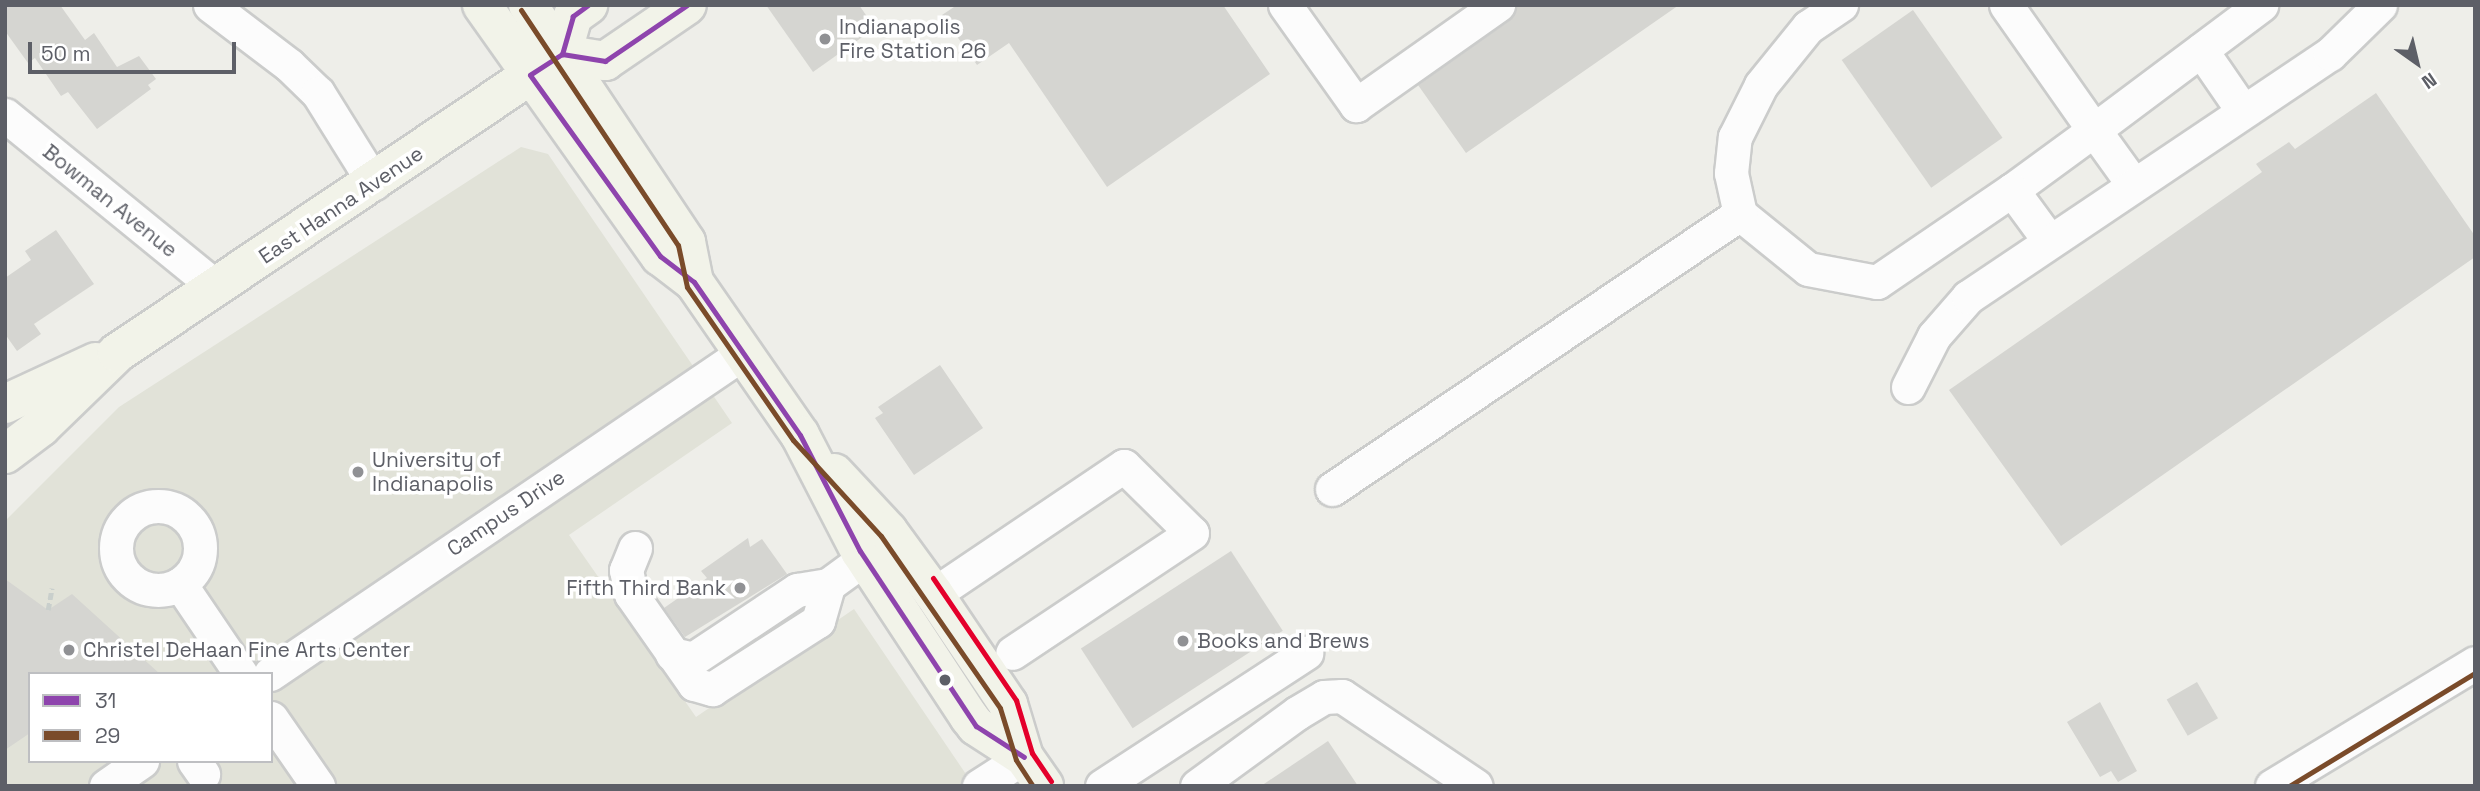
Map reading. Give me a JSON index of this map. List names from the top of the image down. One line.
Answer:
{"streets":{"main road":["East Hanna Avenue"],"street":["Bowman Avenue","Campus Drive"]},"crossings":[["Bowman Avenue","East Hanna Avenue"]],"places":["Indianapolis Fire Station 26","University of Indianapolis","Fifth Third Bank","Books and Brews","Christel DeHaan Fine Arts Center"],"lines":["transit line 31","transit line 29"],"legend":["31","29"],"scale_bar":"50 m","north":"bottom right"}
